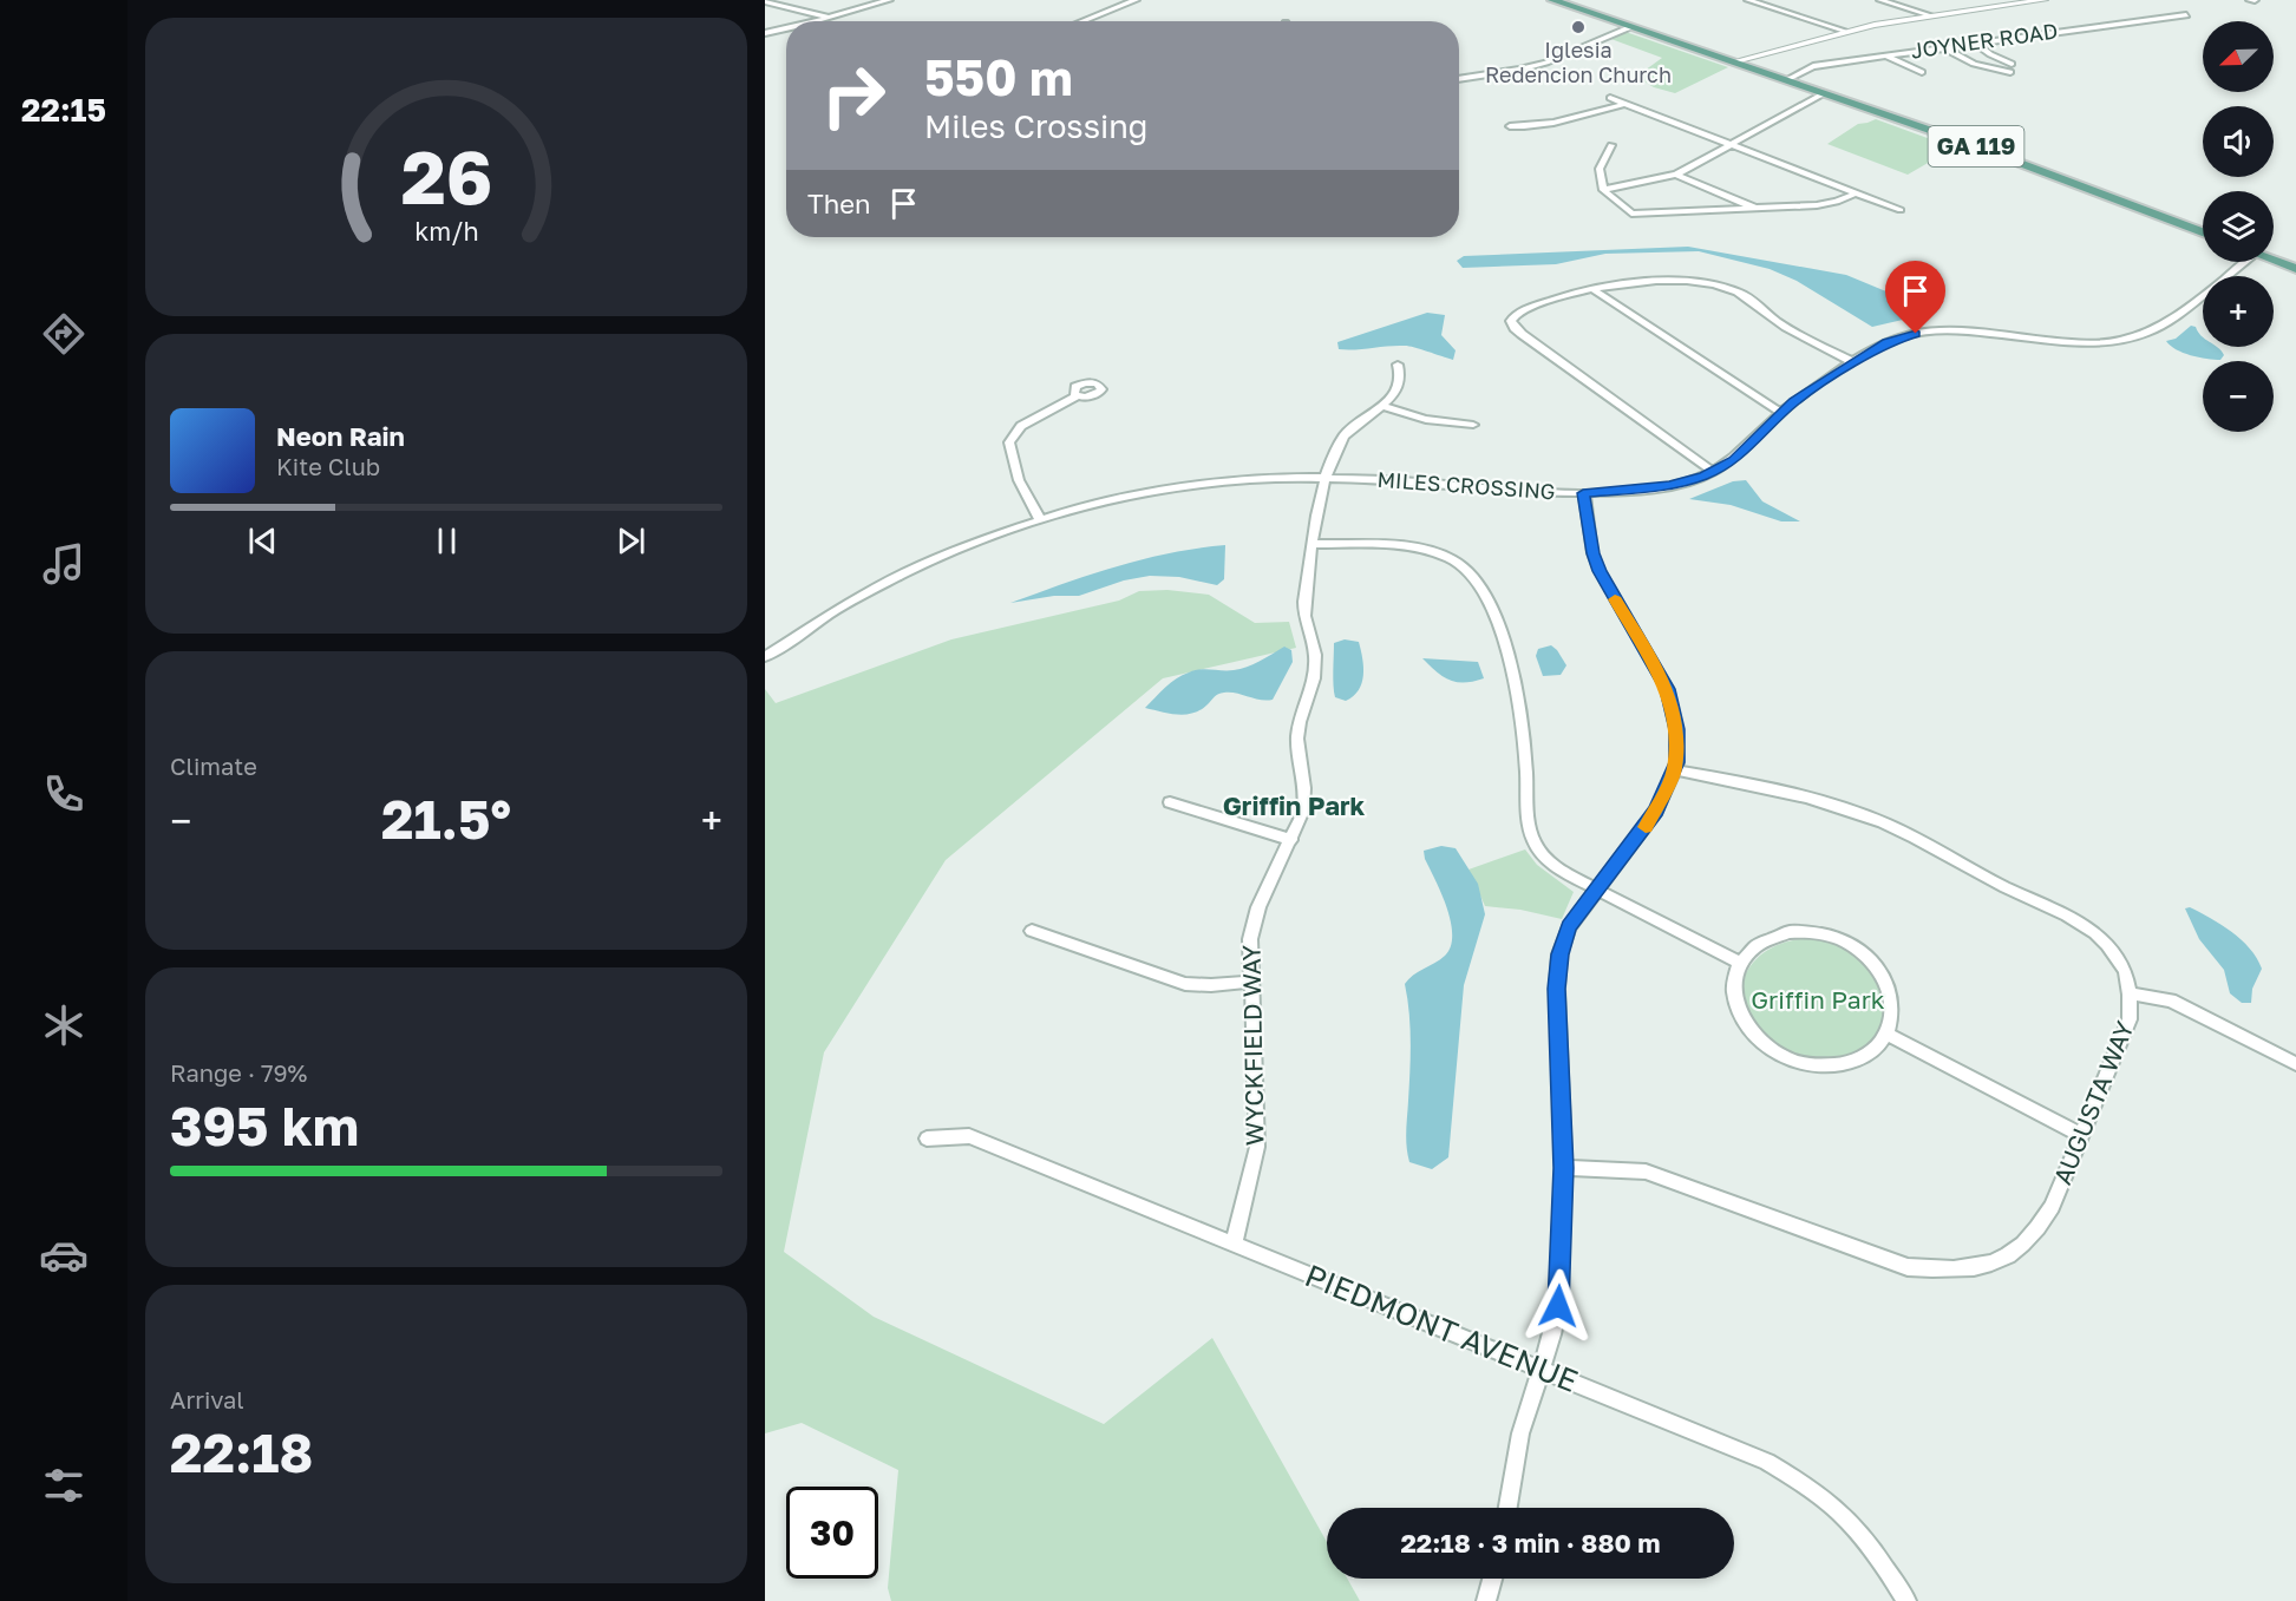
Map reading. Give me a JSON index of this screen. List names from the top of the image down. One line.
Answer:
{"streets":{"main road":["GA 119"],"street":["JOYNER ROAD","MILES CROSSING","WYCKFIELD WAY","AUGUSTA WAY","PIEDMONT AVENUE"]},"crossings":[["JOYNER ROAD","GA 119"],["MILES CROSSING","WYCKFIELD WAY"],["WYCKFIELD WAY","PIEDMONT AVENUE"]],"districts":["Griffin Park"],"parks":["Griffin Park"],"places":["Iglesia Redencion Church"],"north":"bottom left","page":{"tabs":"22:15","map_buttons":["+","−"],"turn":["550 m","Miles Crossing"],"then":"Then","song":["Neon Rain","Kite Club"],"tile":["Climate",["Range · 79%","395 km"],["Arrival","22:18"]],"heat":["−","21.5°","+"],"limit":"30","trip":"22:18 · 3 min · 880 m","gauge":["26","km/h"]}}
